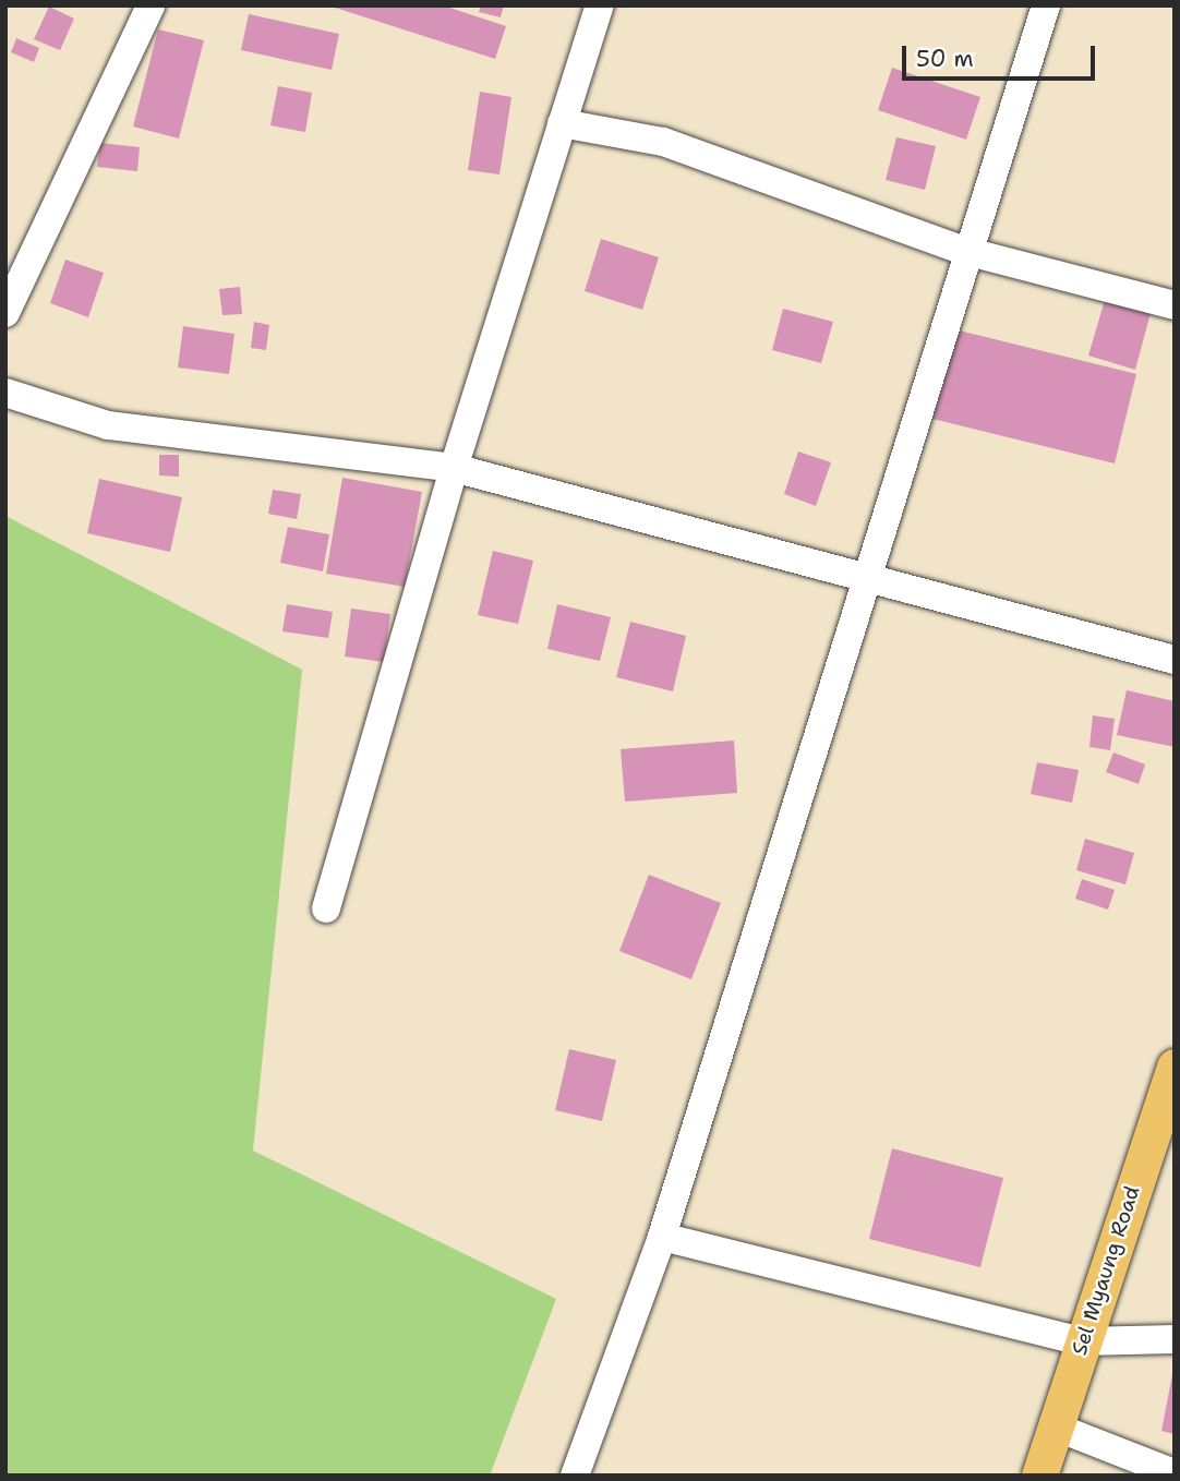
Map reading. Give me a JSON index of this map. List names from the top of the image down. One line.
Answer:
{"streets":{"main road":["Sel Myaung Road"]},"scale_bar":"50 m"}
